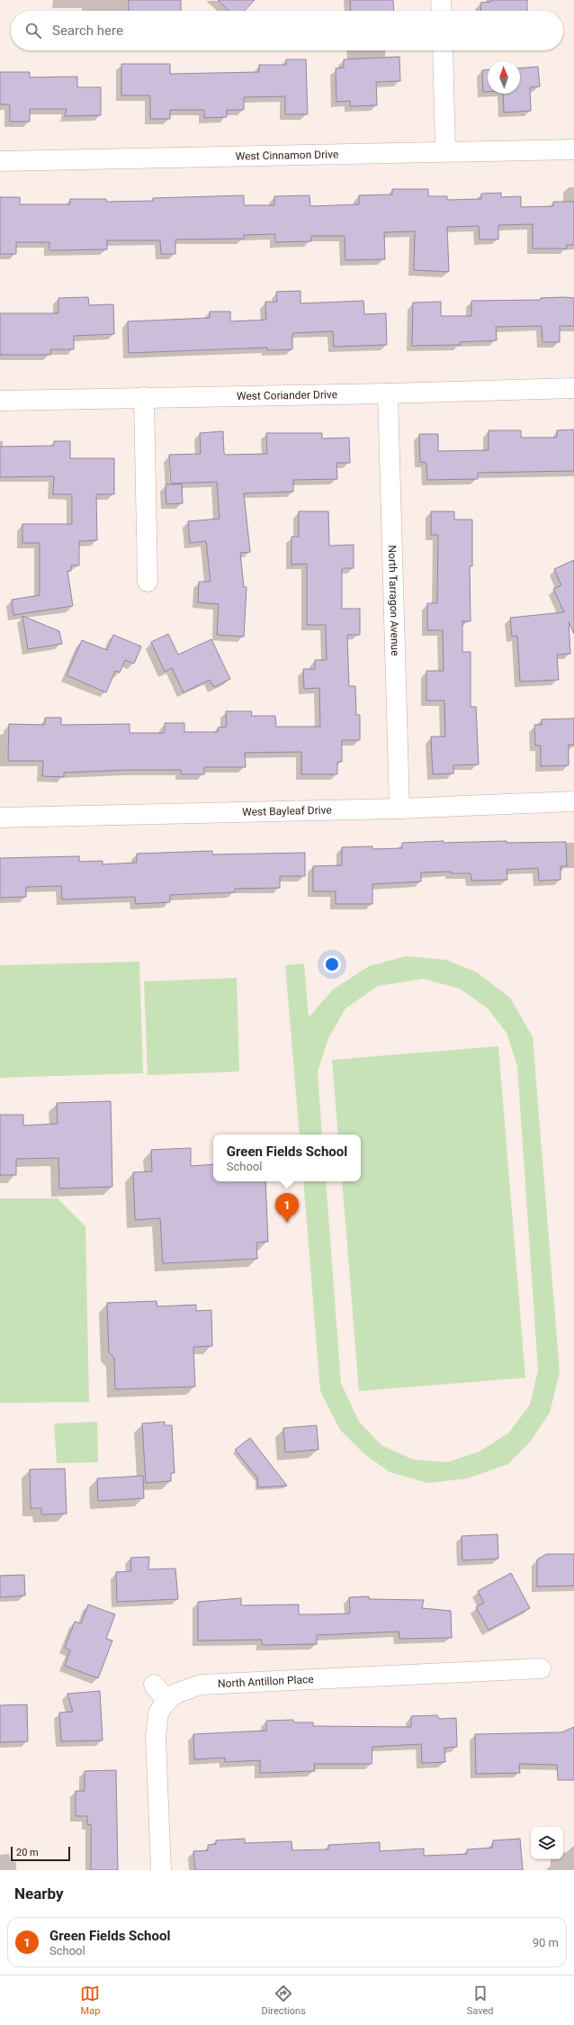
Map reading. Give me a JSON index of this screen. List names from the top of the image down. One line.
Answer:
{"streets":{"street":["West Cinnamon Drive","West Coriander Drive","North Tarragon Avenue","West Bayleaf Drive","North Antillon Place"]},"crossings":[["West Coriander Drive","North Tarragon Avenue"],["North Tarragon Avenue","West Bayleaf Drive"]],"scale_bar":"20 m","north":"top","page":{"search":"Search here","popup":["Green Fields School","School"],"pins":"1","scale":"20 m","heading":"Nearby","list":[{"mark":"1","name":"Green Fields School","note":"School","value":"90 m"}],"nav":["Map","Directions","Saved"]}}
